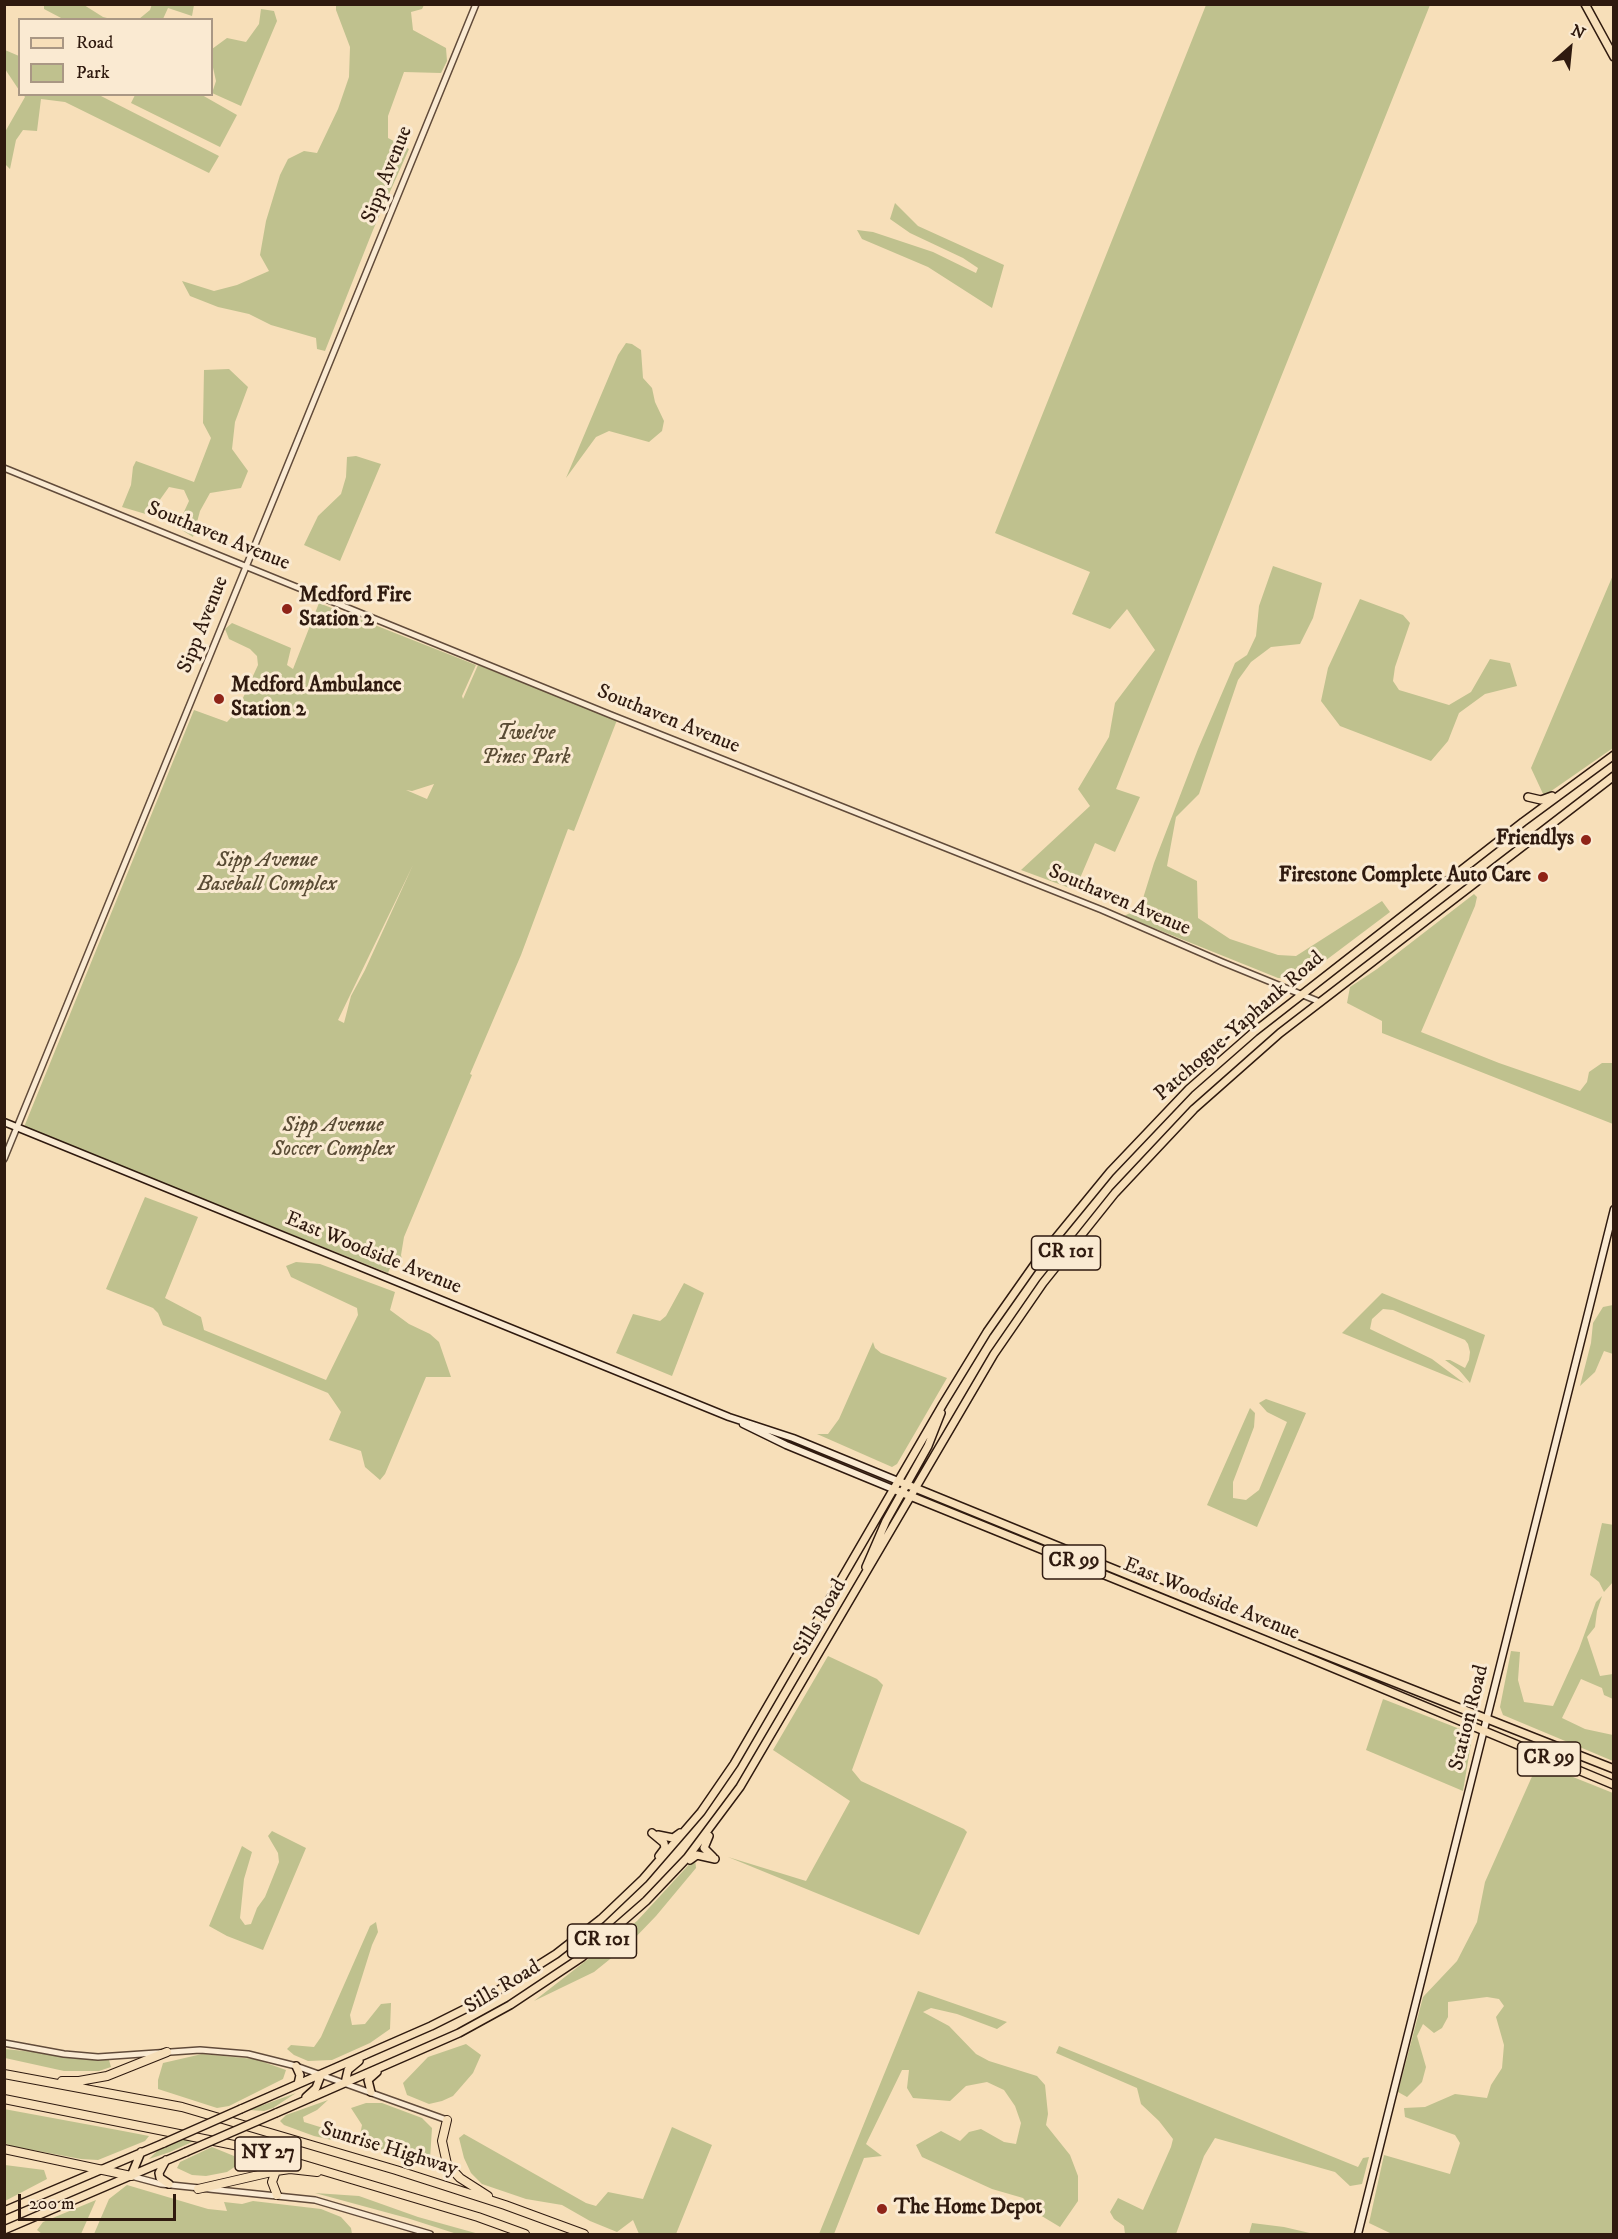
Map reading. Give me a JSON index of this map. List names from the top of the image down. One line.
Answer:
{"streets":{"highway":["Sunrise Highway","NY 27"],"main road":["Patchogue-Yaphank Road","CR 101","East Woodside Avenue","CR 99","Sills Road","Station Road"],"street":["Sipp Avenue","Southaven Avenue"]},"crossings":[["Sipp Avenue","Southaven Avenue"],["Sipp Avenue","East Woodside Avenue"],["Southaven Avenue","Patchogue-Yaphank Road"],["Patchogue-Yaphank Road","East Woodside Avenue"],["Patchogue-Yaphank Road","Sills Road"],["East Woodside Avenue","Sills Road"],["East Woodside Avenue","Station Road"]],"parks":["Twelve Pines Park","Sipp Avenue Baseball Complex","Sipp Avenue Soccer Complex"],"places":["Medford Fire Station 2","Medford Ambulance Station 2","Friendlys","Firestone Complete Auto Care","The Home Depot"],"legend":["Road","Park"],"scale_bar":"200 m","north":"top right"}
